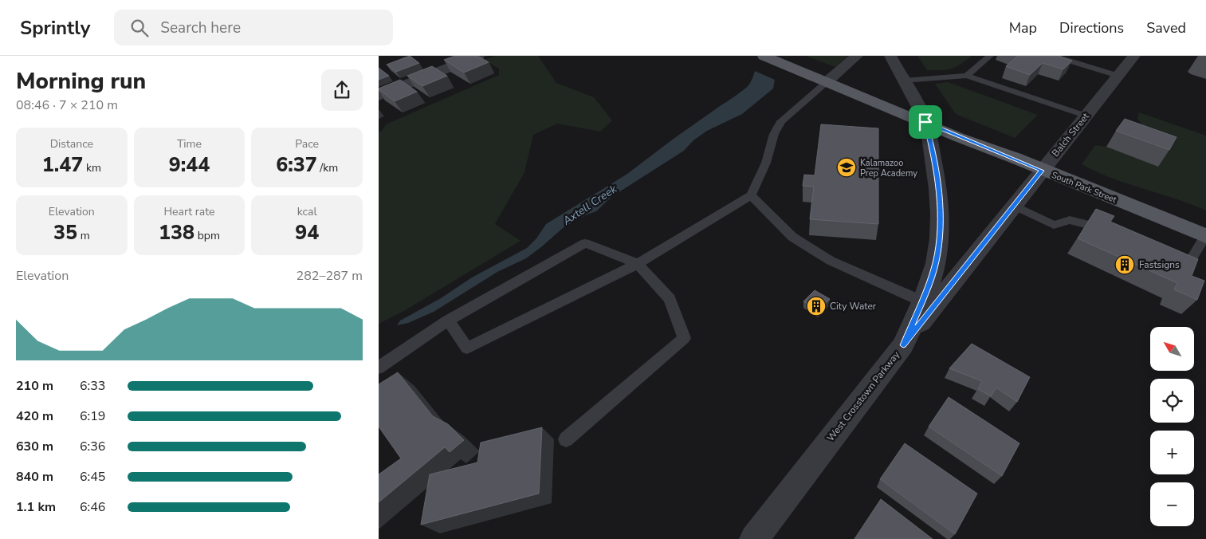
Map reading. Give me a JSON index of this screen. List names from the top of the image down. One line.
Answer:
{"streets":{"main road":["South Park Street"],"street":["Balch Street","West Crosstown Parkway"]},"crossings":[["Balch Street","South Park Street"],["Balch Street","West Crosstown Parkway"],["South Park Street","West Crosstown Parkway"]],"water":["Axtell Creek"],"places":{"school or university":["Kalamazoo Prep Academy"],"building":["Fastsigns","City Water"]},"north":"top left","page":{"header":"Sprintly","search":"Search here","nav":["Map","Directions","Saved"],"heading":["Morning run","08:46 · 7 × 210 m"],"stats":[["Distance","1.47 km"],["Time","9:44"],["Pace","6:37 /km"],["Elevation","35 m"],["Heart rate","138 bpm"],["kcal","94"]],"chart":["Elevation","282–287 m"],"map_buttons":["+","−"],"list":[{"name":"210 m","note":"6:33"},{"name":"420 m","note":"6:19"},{"name":"630 m","note":"6:36"},{"name":"840 m","note":"6:45"},{"name":"1.1 km","note":"6:46"}]}}
